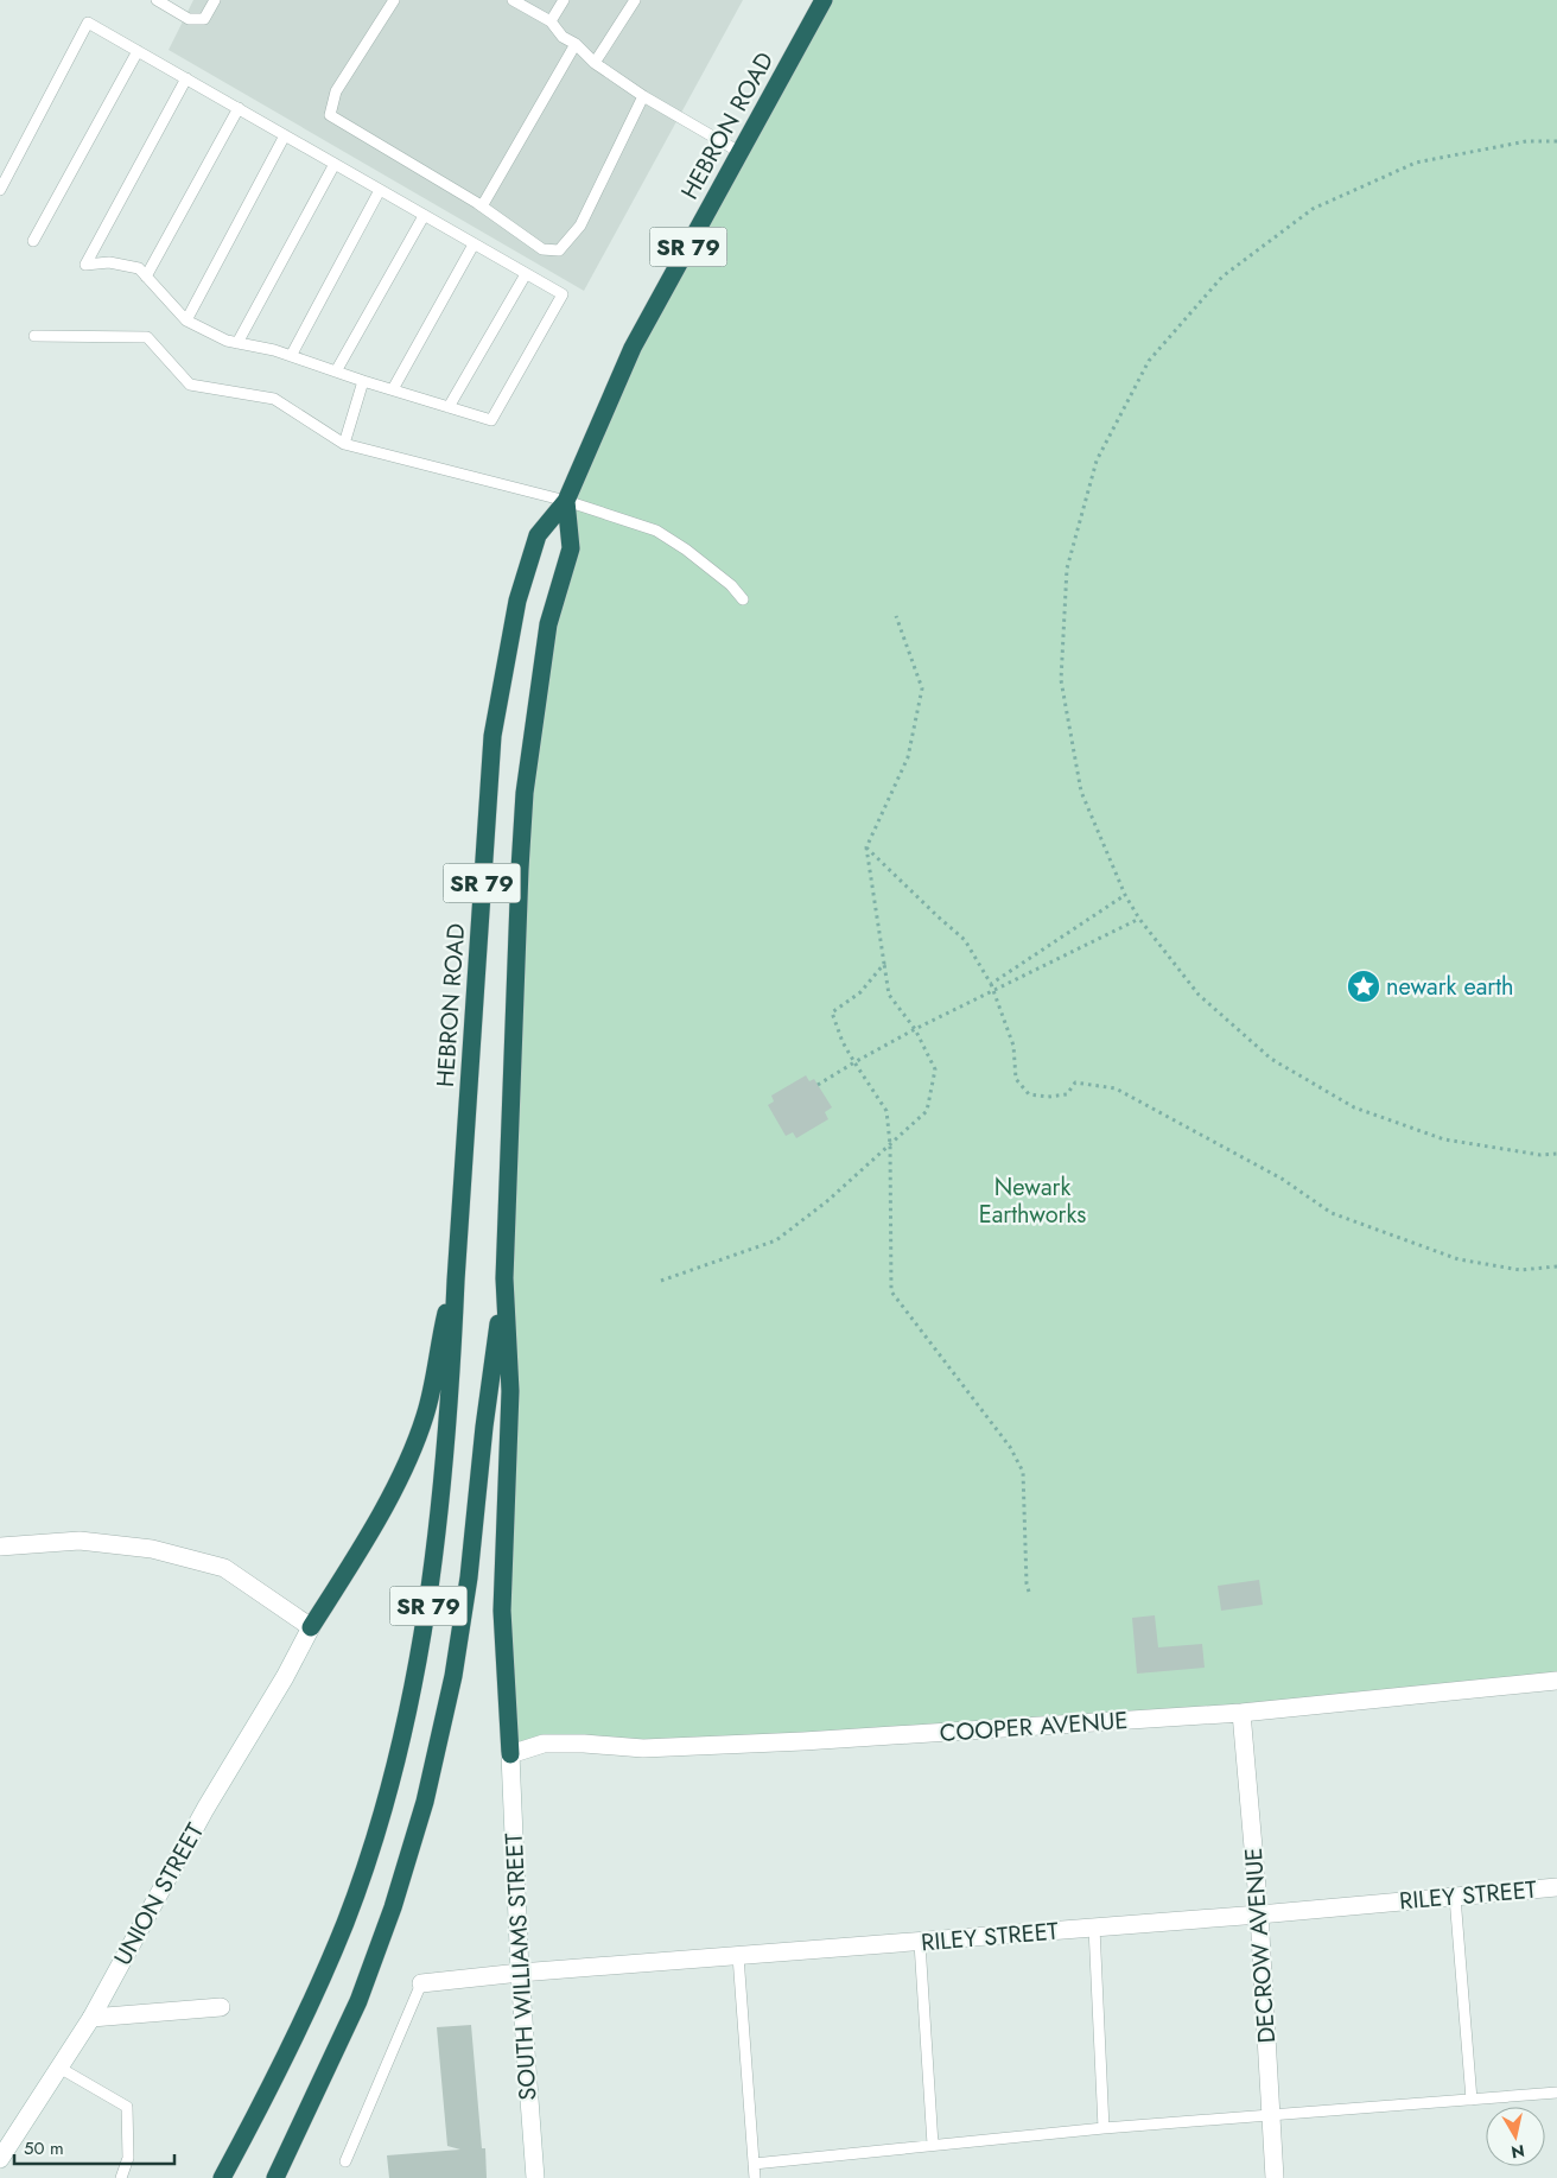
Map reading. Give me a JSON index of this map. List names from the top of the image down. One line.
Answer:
{"streets":{"highway":["HEBRON ROAD","SR 79"],"street":["COOPER AVENUE","UNION STREET","RILEY STREET","DECROW AVENUE","SOUTH WILLIAMS STREET"]},"crossings":[["HEBRON ROAD","SR 79"],["COOPER AVENUE","DECROW AVENUE"],["COOPER AVENUE","SOUTH WILLIAMS STREET"],["RILEY STREET","DECROW AVENUE"],["RILEY STREET","SOUTH WILLIAMS STREET"]],"parks":["Newark Earthworks"],"places":{"place":["newark earth"]},"scale_bar":"50 m","north":"bottom"}
